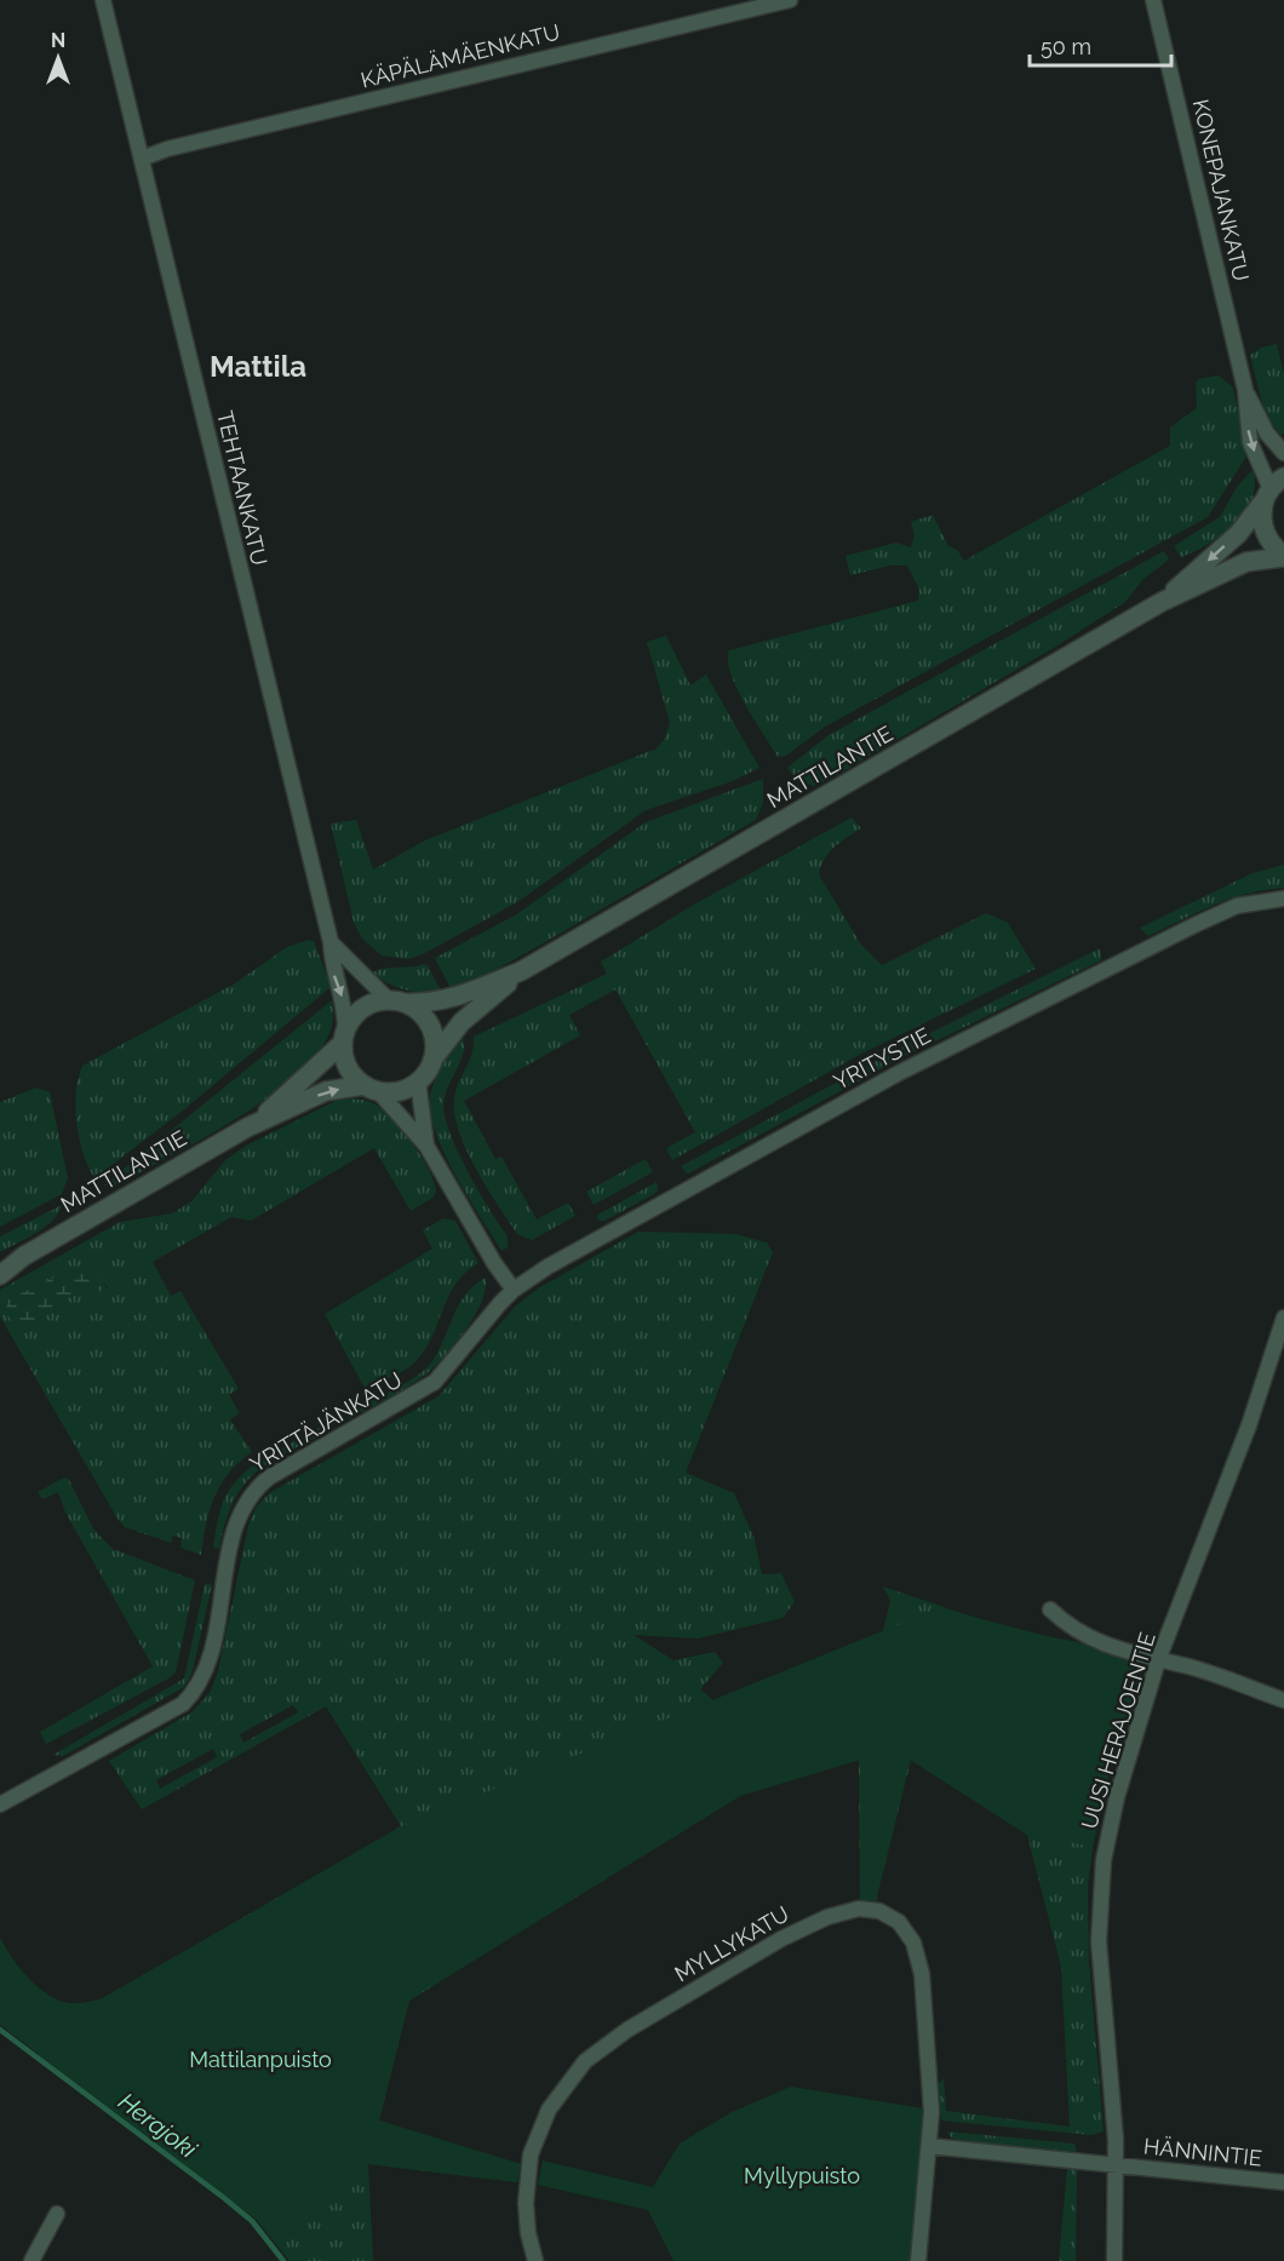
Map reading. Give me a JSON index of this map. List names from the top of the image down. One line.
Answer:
{"streets":{"street":["KÄPÄLÄMÄENKATU","KONEPAJANKATU","TEHTAANKATU","MATTILANTIE","YRITYSTIE","YRITTÄJÄNKATU","UUSI HERAJOENTIE","MYLLYKATU","HÄNNINTIE"]},"crossings":[["KÄPÄLÄMÄENKATU","TEHTAANKATU"],["KONEPAJANKATU","MATTILANTIE"],["TEHTAANKATU","MATTILANTIE"],["YRITYSTIE","YRITTÄJÄNKATU"],["UUSI HERAJOENTIE","HÄNNINTIE"]],"districts":["Mattila"],"water":["Herajoki"],"parks":["Mattilanpuisto","Myllypuisto"],"scale_bar":"50 m","north":"top"}
